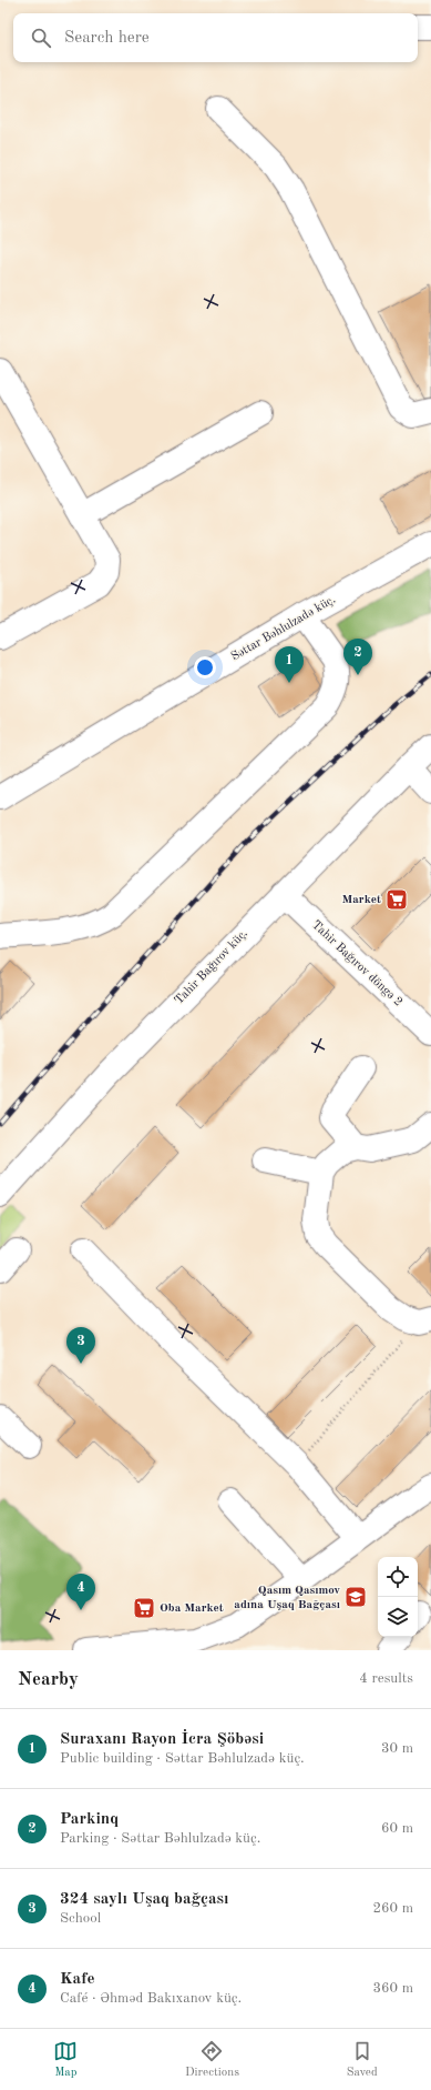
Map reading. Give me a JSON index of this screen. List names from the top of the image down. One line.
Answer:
{"streets":{"street":["Səttar Bəhlulzadə küç.","Tahir Bağırov döngə 2","Tahir Bağırov küç."]},"crossings":[["Tahir Bağırov döngə 2","Tahir Bağırov küç."]],"places":{"supermarket":["Market","Oba Market"],"school or university":["Qasım Qasımov adına Uşaq Bağçası"]},"page":{"search":"Search here","pins":["2","1","3","4"],"heading":["Nearby","4 results"],"list":[{"mark":"1","name":"Suraxanı Rayon İcra Şöbəsi","note":"Public building · Səttar Bəhlulzadə küç.","value":"30 m"},{"mark":"2","name":"Parkinq","note":"Parking · Səttar Bəhlulzadə küç.","value":"60 m"},{"mark":"3","name":"324 saylı Uşaq bağçası","note":"School","value":"260 m"},{"mark":"4","name":"Kafe","note":"Café · Əhməd Bakıxanov küç.","value":"360 m"}],"nav":["Map","Directions","Saved"]}}
